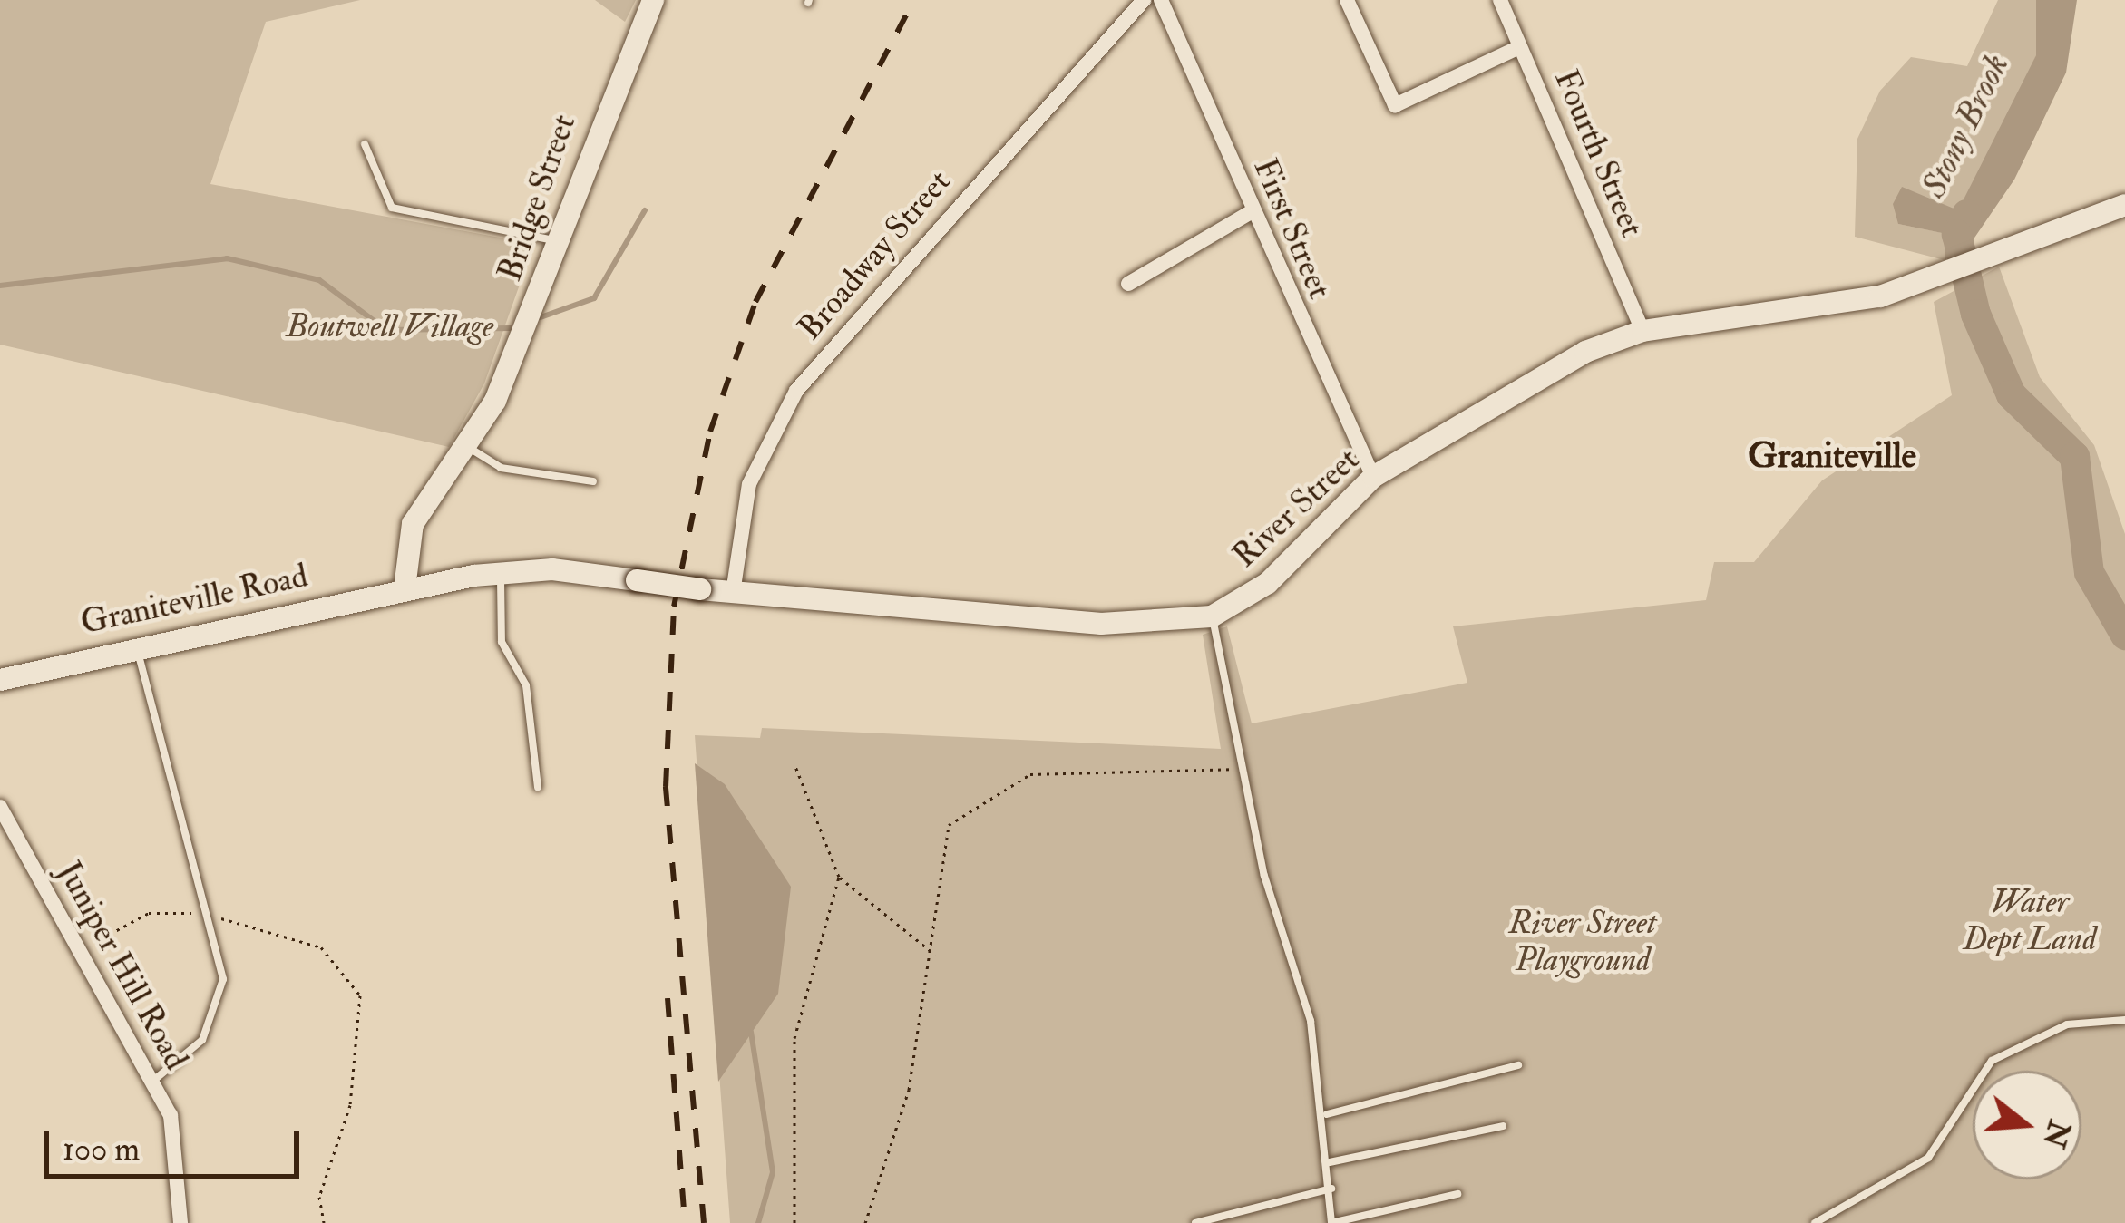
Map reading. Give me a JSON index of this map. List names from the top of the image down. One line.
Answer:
{"streets":{"main road":["Bridge Street","River Street","Graniteville Road"],"street":["Fourth Street","First Street","Broadway Street","Juniper Hill Road"]},"crossings":[["Fourth Street","River Street"],["Bridge Street","River Street"],["Bridge Street","Graniteville Road"],["First Street","River Street"],["Broadway Street","River Street"],["River Street","Graniteville Road"]],"districts":["Graniteville"],"water":["Stony Brook"],"parks":["Boutwell Village","Water Dept Land","River Street Playground"],"scale_bar":"100 m","north":"right"}
